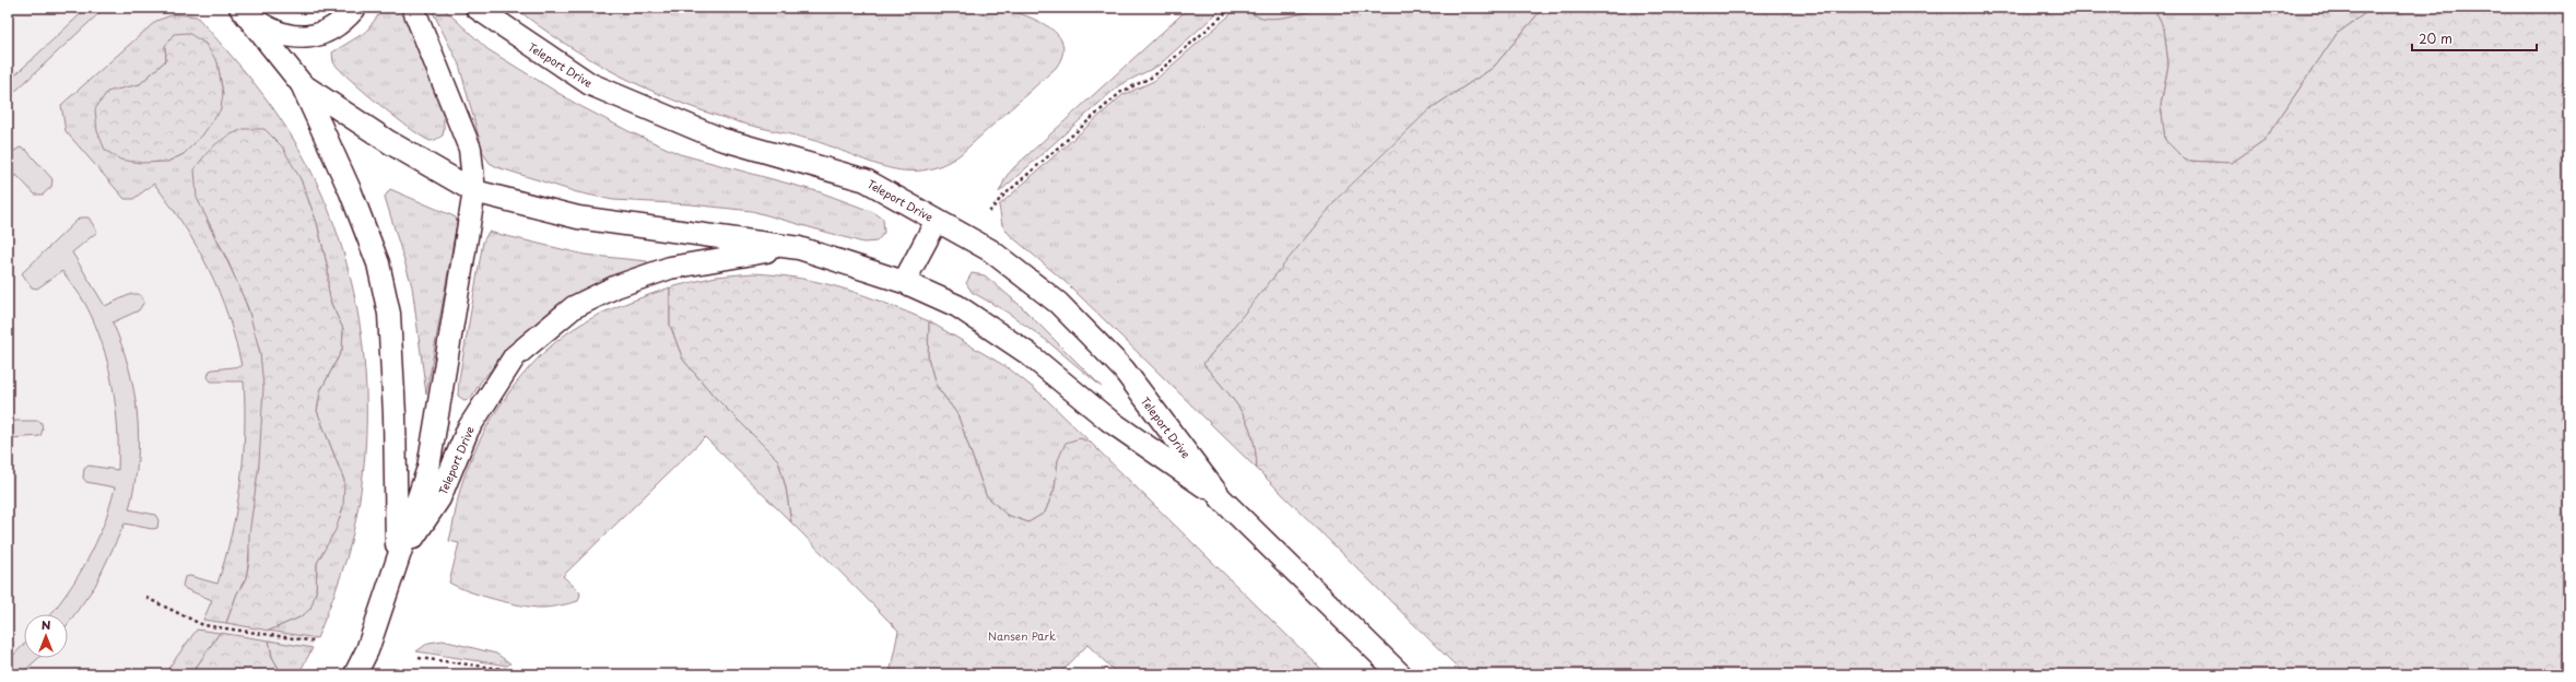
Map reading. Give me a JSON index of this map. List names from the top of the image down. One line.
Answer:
{"streets":{"lane":["Teleport Drive"]},"parks":["Nansen Park"],"scale_bar":"20 m","north":"top"}
